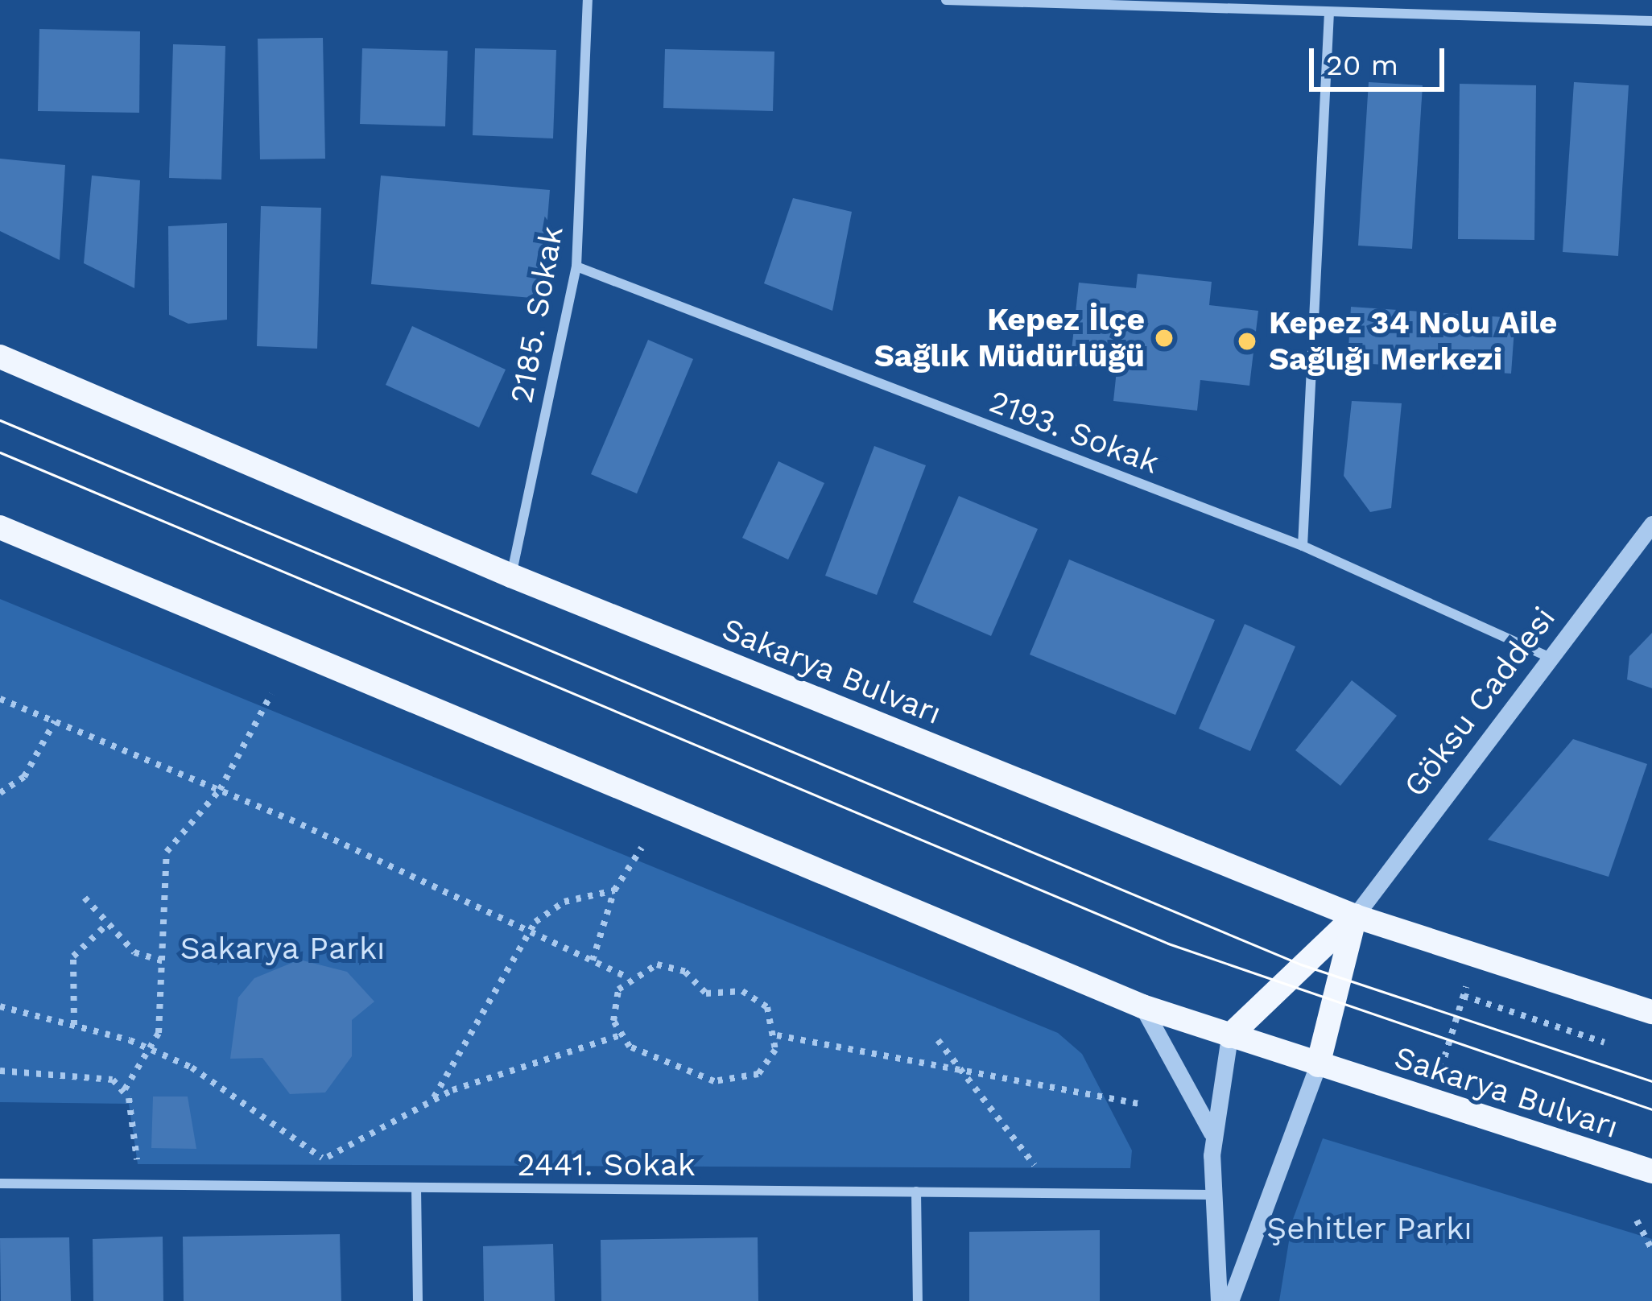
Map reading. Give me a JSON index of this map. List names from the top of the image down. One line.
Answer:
{"streets":{"main road":["Sakarya Bulvarı"],"street":["2185. Sokak","2193. Sokak","Göksu Caddesi","2441. Sokak"]},"crossings":[["2185. Sokak","2193. Sokak"],["2185. Sokak","Sakarya Bulvarı"],["2193. Sokak","Göksu Caddesi"],["Sakarya Bulvarı","Göksu Caddesi"]],"parks":["Sakarya Parkı","Şehitler Parkı"],"places":["Kepez İlçe Sağlık Müdürlüğü","Kepez 34 Nolu Aile Sağlığı Merkezi"],"scale_bar":"20 m"}
